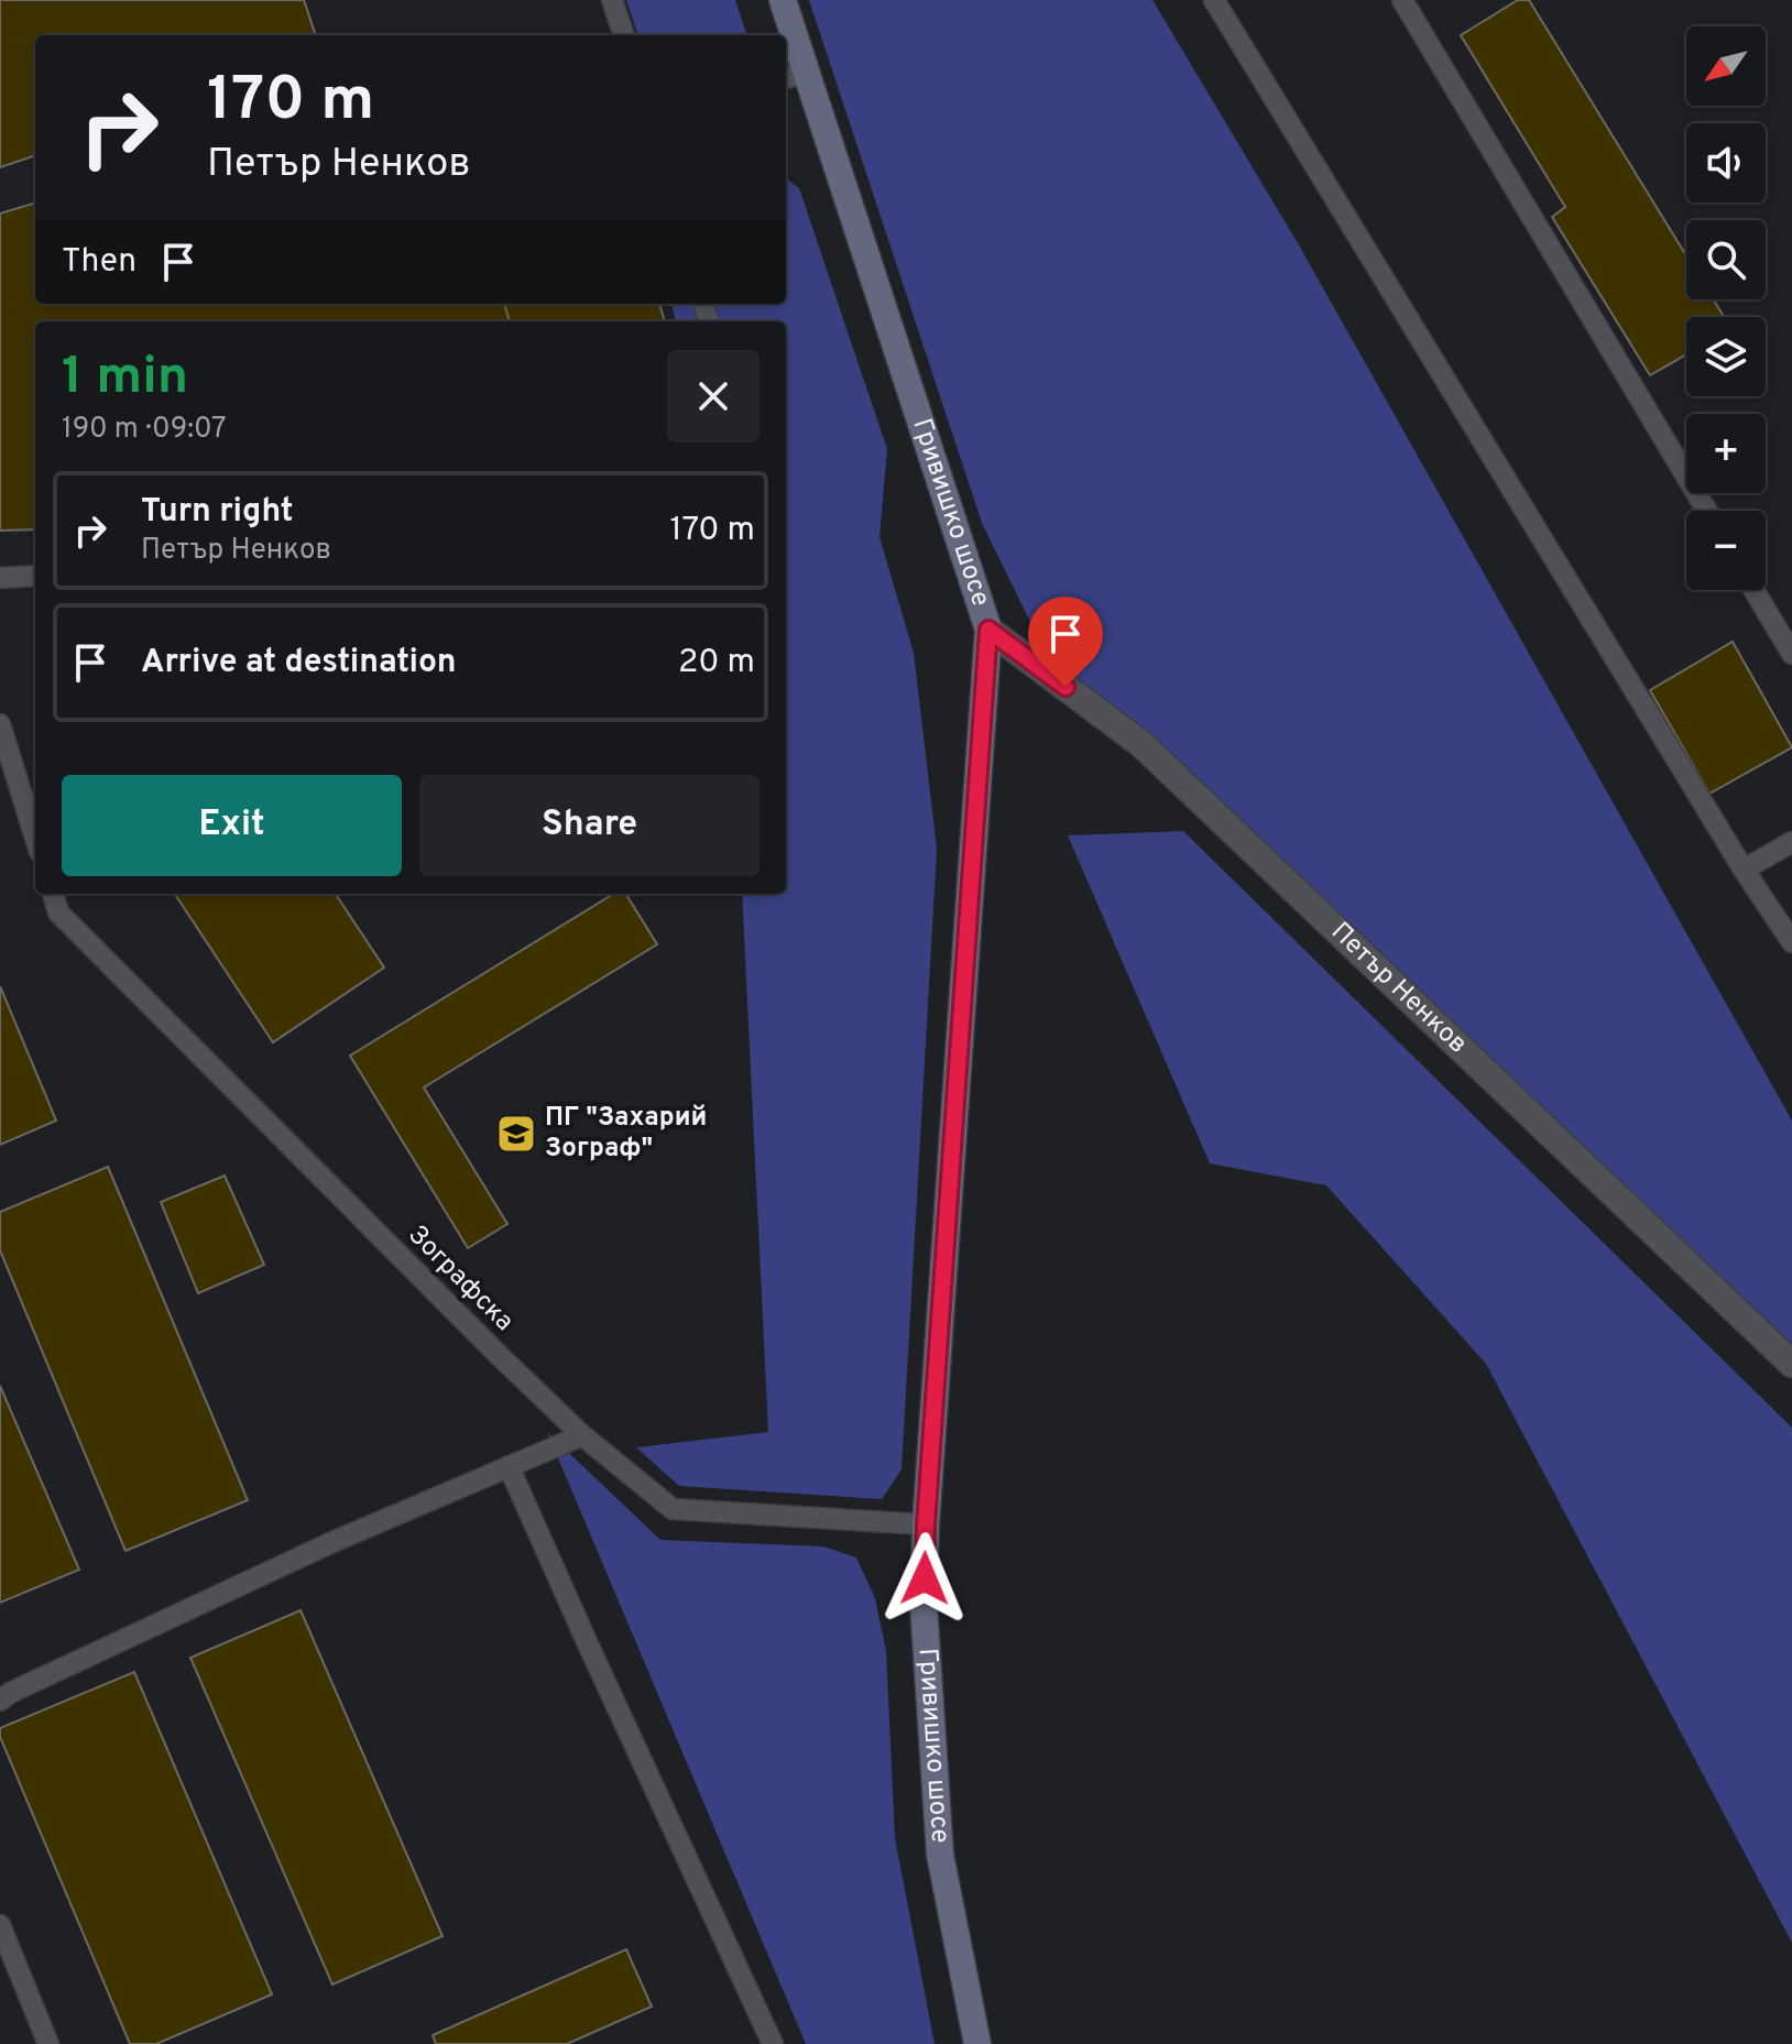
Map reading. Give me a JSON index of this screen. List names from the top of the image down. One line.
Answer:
{"streets":{"street":["Гривишко шосе","Петър Ненков"],"lane":["Зографска"]},"crossings":[["Гривишко шосе","Петър Ненков"],["Гривишко шосе","Зографска"]],"places":{"school or university":["ПГ \"Захарий Зограф\""]},"north":"bottom left","page":{"map_buttons":["+","−"],"turn":["170 m","Петър Ненков"],"then":"Then","heading":["1 min","190 m · 09:07"],"list":[{"name":"Turn right","note":"Петър Ненков","value":"170 m"},{"name":"Arrive at destination","value":"20 m"}],"buttons":["Exit","Share"]}}
